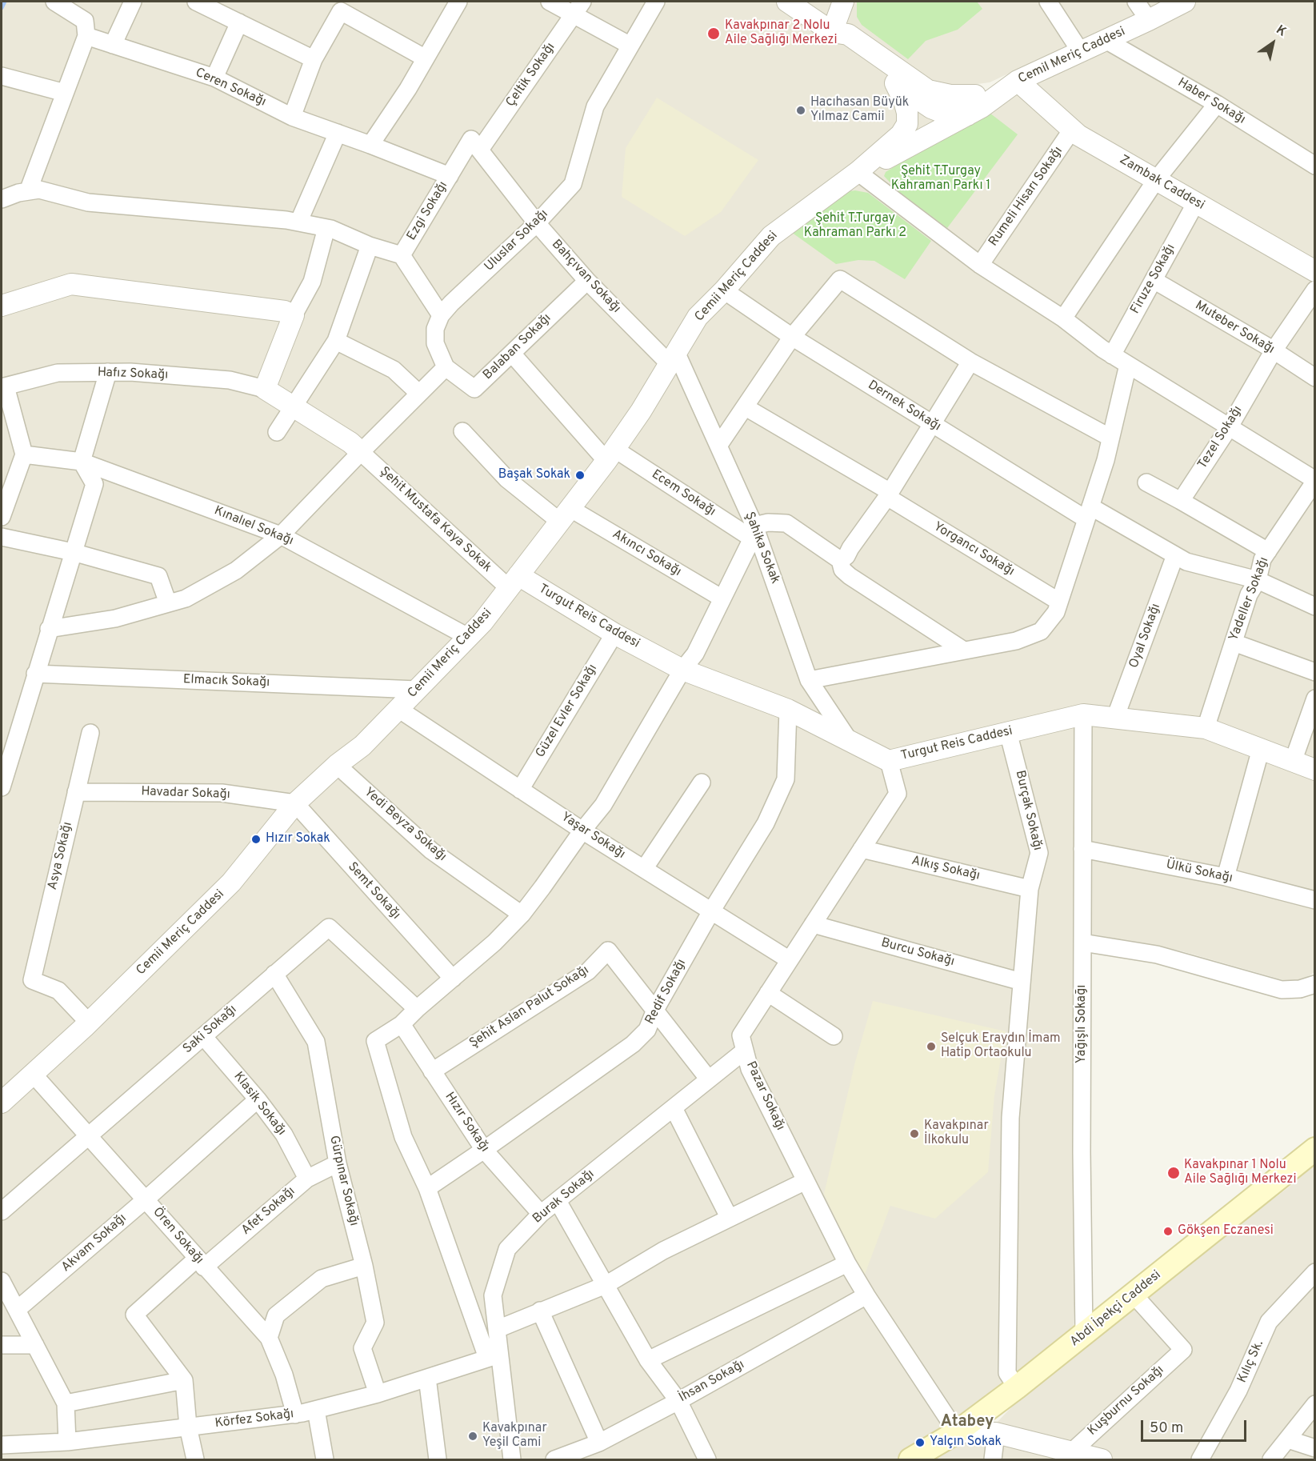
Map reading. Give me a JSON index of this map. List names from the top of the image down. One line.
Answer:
{"streets":{"main road":["Abdi İpekçi Caddesi"],"street":["Cemil Meriç Caddesi","Çeltik Sokağı","Ceren Sokağı","Haber Sokağı","Zambak Caddesi","Rumeli Hisarı Sokağı","Ezgi Sokağı","Uluslar Sokağı","Bahçıvan Sokağı","Cemii Meriç Caddesi","Firuze Sokağı","Muteber Sokağı","Balaban Sokağı","Hafız Sokağı","Dernek Sokağı","Tezel Sokağı","Ecem Sokağı","Şehit Mustafa Kaya Sokak","Kınalıel Sokağı","Şahika Sokak","Yorgancı Sokağı","Akıncı Sokağı","Yadeller Sokağı","Turgut Reis Caddesi","Oyal Sokağı","Elmacık Sokağı","Güzel Evler Sokağı","Havadar Sokağı","Burçak Sokağı","Yedi Beyza Sokağı","Yaşar Sokağı","Asya Sokağı","Alkış Sokağı","Ülkü Sokağı","Semt Sokağı","Burcu Sokağı","Redif Sokağı","Şehit Aslan Palut Sokağı","Yağışlı Sokağı","Saki Sokağı","Pazar Sokağı","Klasik Sokağı","Hızır Sokağı","Gürpınar Sokağı","Burak Sokağı","Afet Sokağı","Ören Sokağı","Akvam Sokağı","Kılıç Sk.","İhsan Sokağı","Kuşburnu Sokağı","Körfez Sokağı"]},"crossings":[["Cemil Meriç Caddesi","Haber Sokağı"],["Cemil Meriç Caddesi","Zambak Caddesi"],["Çeltik Sokağı","Ezgi Sokağı"],["Çeltik Sokağı","Bahçıvan Sokağı"],["Ceren Sokağı","Ezgi Sokağı"],["Zambak Caddesi","Rumeli Hisarı Sokağı"],["Zambak Caddesi","Firuze Sokağı"],["Ezgi Sokağı","Bahçıvan Sokağı"],["Uluslar Sokağı","Bahçıvan Sokağı"],["Uluslar Sokağı","Balaban Sokağı"],["Bahçıvan Sokağı","Cemii Meriç Caddesi"],["Bahçıvan Sokağı","Balaban Sokağı"],["Bahçıvan Sokağı","Şahika Sokak"],["Cemii Meriç Caddesi","Dernek Sokağı"],["Cemii Meriç Caddesi","Ecem Sokağı"],["Cemii Meriç Caddesi","Şehit Mustafa Kaya Sokak"],["Cemii Meriç Caddesi","Kınalıel Sokağı"],["Cemii Meriç Caddesi","Şahika Sokak"],["Cemii Meriç Caddesi","Akıncı Sokağı"],["Cemii Meriç Caddesi","Turgut Reis Caddesi"],["Cemii Meriç Caddesi","Elmacık Sokağı"],["Cemii Meriç Caddesi","Havadar Sokağı"],["Cemii Meriç Caddesi","Yedi Beyza Sokağı"],["Cemii Meriç Caddesi","Yaşar Sokağı"],["Cemii Meriç Caddesi","Asya Sokağı"],["Cemii Meriç Caddesi","Semt Sokağı"],["Cemii Meriç Caddesi","Ören Sokağı"],["Firuze Sokağı","Muteber Sokağı"],["Muteber Sokağı","Tezel Sokağı"],["Balaban Sokağı","Ecem Sokağı"],["Dernek Sokağı","Yadeller Sokağı"],["Dernek Sokağı","Oyal Sokağı"],["Ecem Sokağı","Şahika Sokak"],["Şehit Mustafa Kaya Sokak","Turgut Reis Caddesi"],["Şahika Sokak","Turgut Reis Caddesi"],["Yadeller Sokağı","Turgut Reis Caddesi"],["Turgut Reis Caddesi","Oyal Sokağı"],["Turgut Reis Caddesi","Güzel Evler Sokağı"],["Turgut Reis Caddesi","Burçak Sokağı"],["Turgut Reis Caddesi","Redif Sokağı"],["Turgut Reis Caddesi","Yağışlı Sokağı"],["Turgut Reis Caddesi","Pazar Sokağı"],["Güzel Evler Sokağı","Yaşar Sokağı"],["Havadar Sokağı","Asya Sokağı"],["Havadar Sokağı","Semt Sokağı"],["Burçak Sokağı","Alkış Sokağı"],["Burçak Sokağı","Burcu Sokağı"],["Burçak Sokağı","Abdi İpekçi Caddesi"],["Yaşar Sokağı","Redif Sokağı"],["Yaşar Sokağı","Pazar Sokağı"],["Alkış Sokağı","Pazar Sokağı"],["Ülkü Sokağı","Yağışlı Sokağı"],["Burcu Sokağı","Pazar Sokağı"],["Redif Sokağı","Şehit Aslan Palut Sokağı"],["Redif Sokağı","Hızır Sokağı"],["Şehit Aslan Palut Sokağı","Hızır Sokağı"],["Şehit Aslan Palut Sokağı","Burak Sokağı"],["Yağışlı Sokağı","Abdi İpekçi Caddesi"],["Saki Sokağı","Klasik Sokağı"],["Saki Sokağı","Gürpınar Sokağı"],["Saki Sokağı","Ören Sokağı"],["Pazar Sokağı","Burak Sokağı"],["Pazar Sokağı","Abdi İpekçi Caddesi"],["Pazar Sokağı","İhsan Sokağı"],["Klasik Sokağı","Afet Sokağı"],["Klasik Sokağı","Akvam Sokağı"],["Hızır Sokağı","Burak Sokağı"],["Gürpınar Sokağı","Afet Sokağı"],["Gürpınar Sokağı","Körfez Sokağı"],["Burak Sokağı","Körfez Sokağı"],["Afet Sokağı","Ören Sokağı"],["Ören Sokağı","Akvam Sokağı"],["Ören Sokağı","Körfez Sokağı"],["Abdi İpekçi Caddesi","Kuşburnu Sokağı"]],"districts":["Atabey"],"parks":["Şehit T.Turgay Kahraman Parkı 1","Şehit T.Turgay Kahraman Parkı 2"],"places":["Kavakpınar 2 Nolu Aile Sağlığı Merkezi","Hacıhasan Büyük Yılmaz Camii","Başak Sokak","Hızır Sokak","Selçuk Eraydın İmam Hatip Ortaokulu","Kavakpınar İlkokulu","Kavakpınar 1 Nolu Aile Sağlığı Merkezi","Gökşen Eczanesi","Kavakpınar Yeşil Cami","Yalçın Sokak"],"scale_bar":"50 m","north":"top right"}
